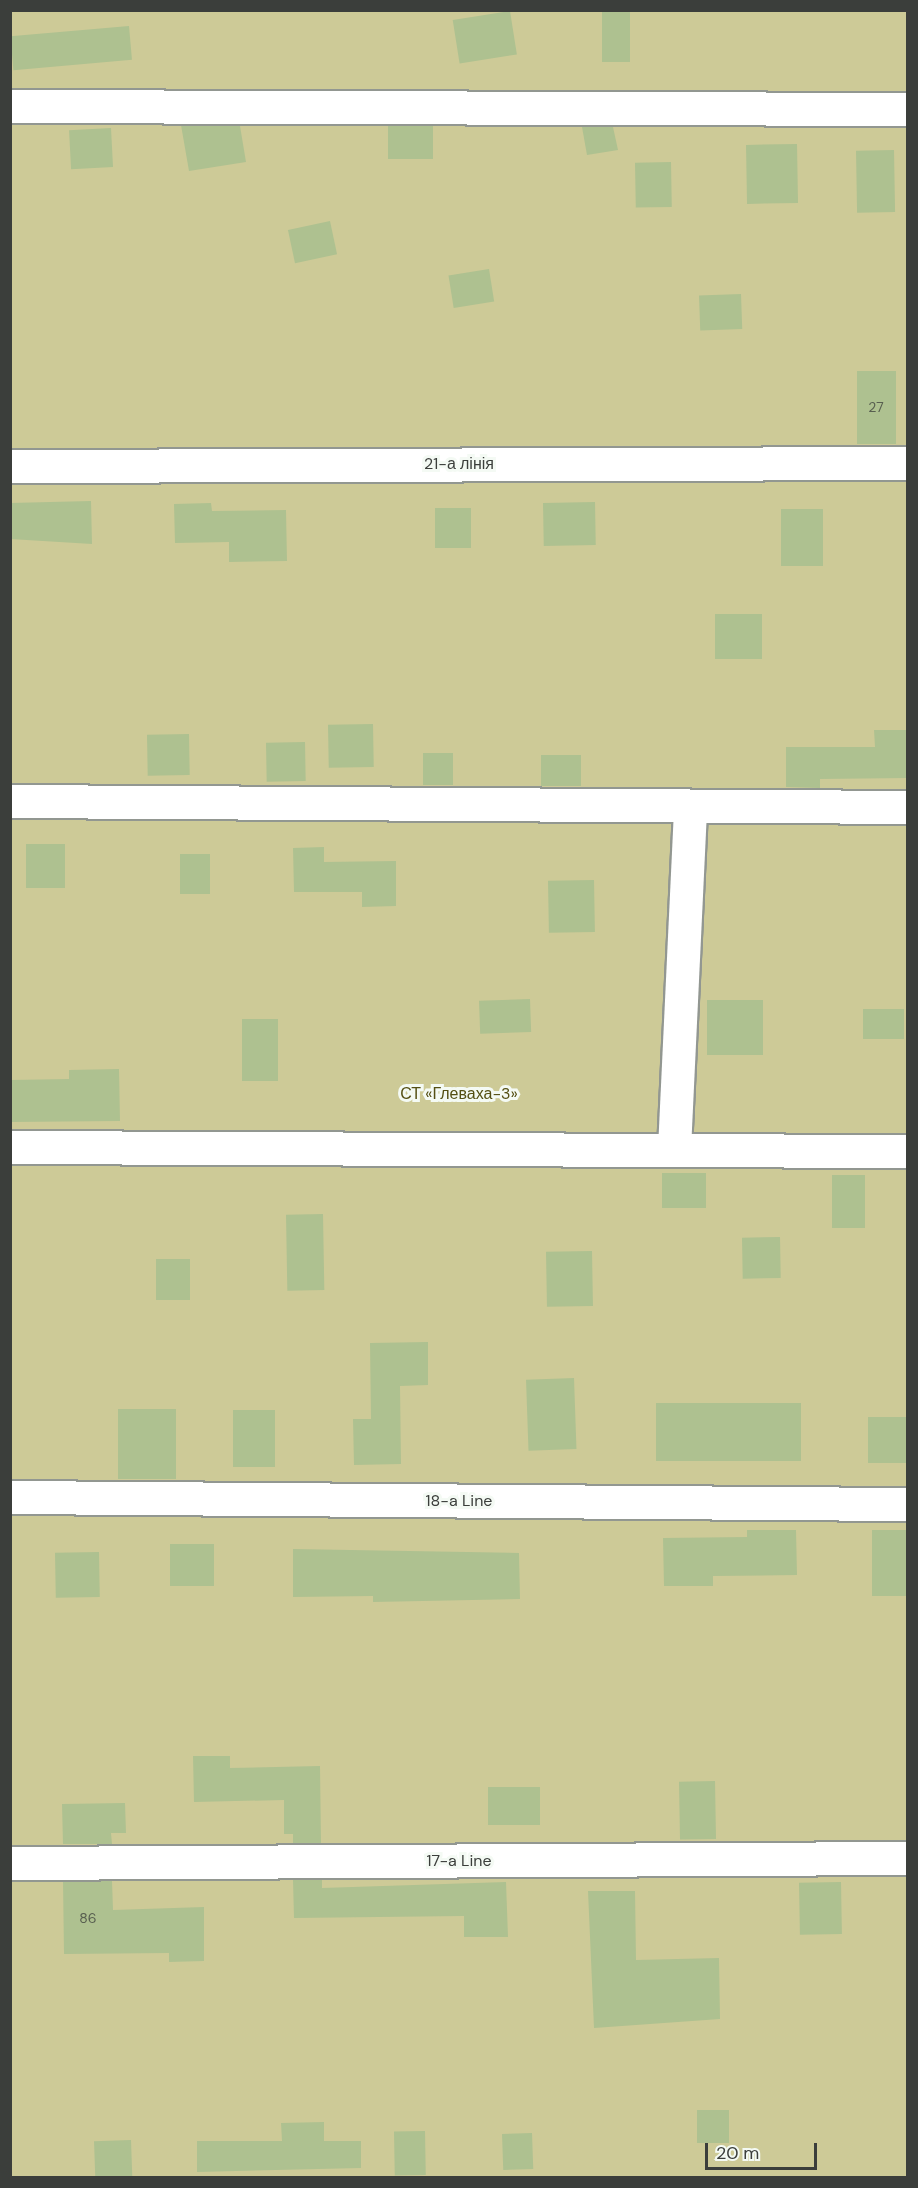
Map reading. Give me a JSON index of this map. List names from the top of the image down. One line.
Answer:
{"streets":{"lane":["21-а лінія","18-a Line","17-a Line"]},"parks":["СТ «Глеваха-3»"],"house_numbers":["27","86"],"scale_bar":"20 m"}
